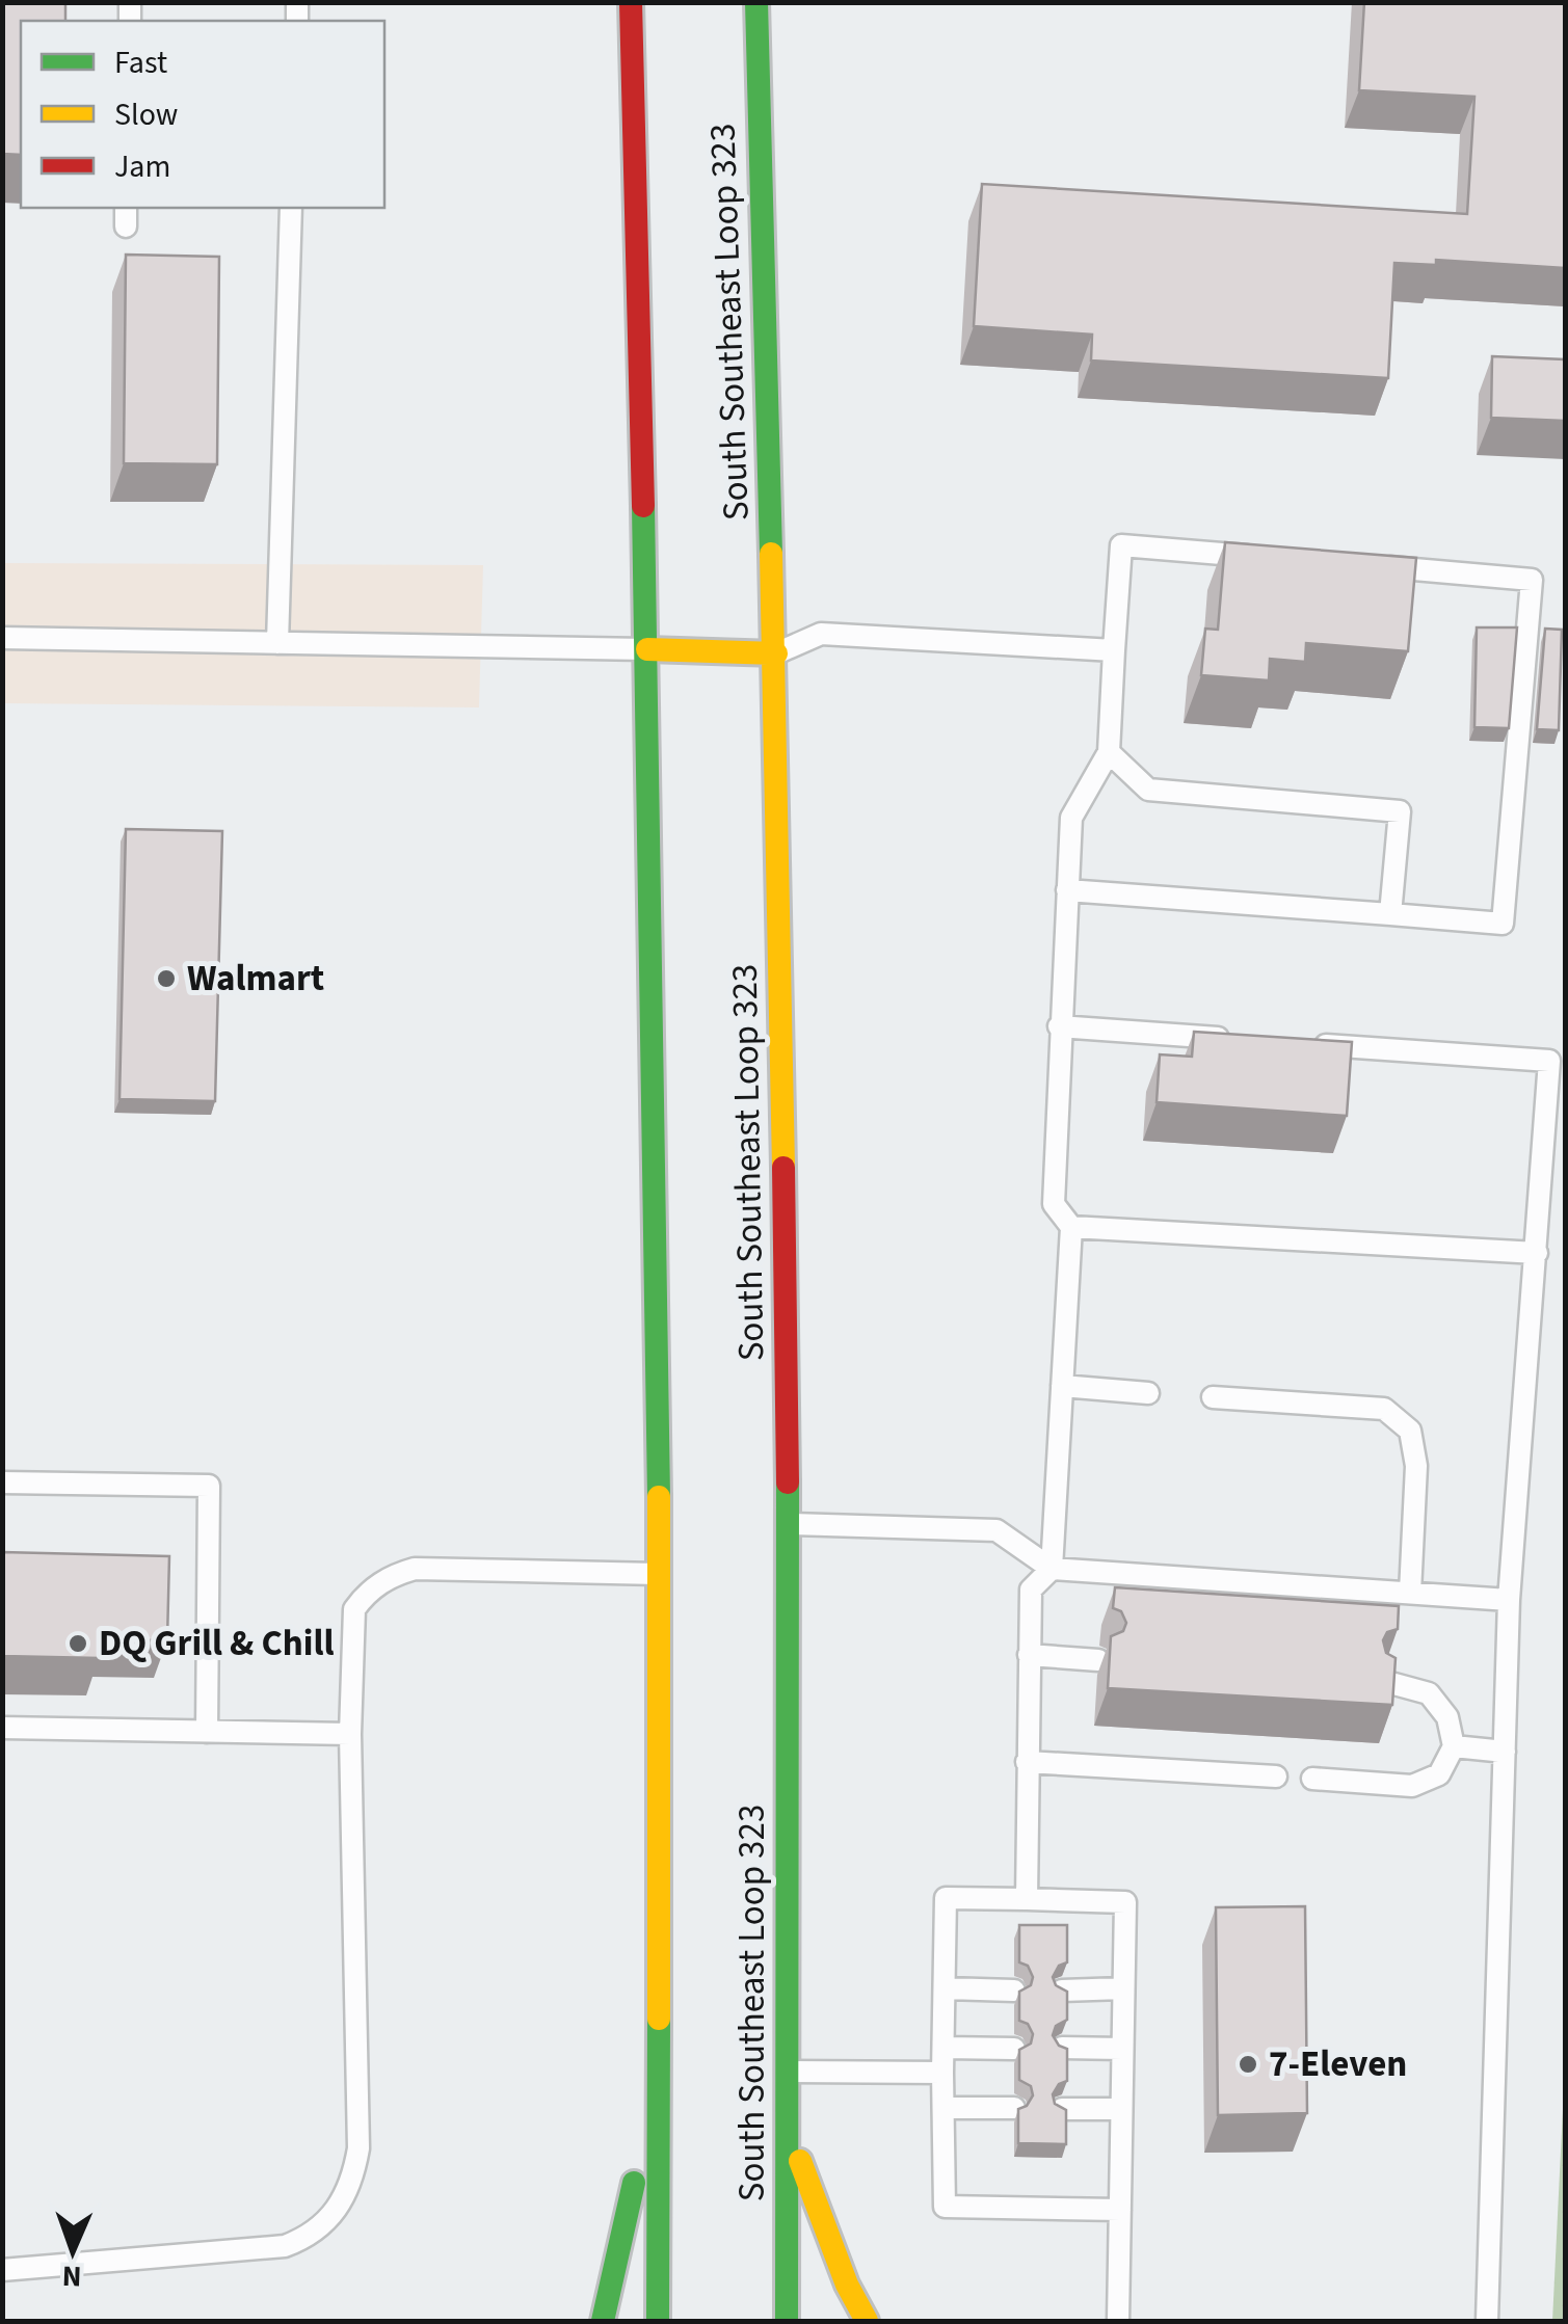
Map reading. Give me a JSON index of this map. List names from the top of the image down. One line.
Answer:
{"streets":{"highway":["South Southeast Loop 323"]},"places":["Walmart","DQ Grill & Chill","7-Eleven"],"legend":["Fast","Slow","Jam"],"north":"bottom"}
